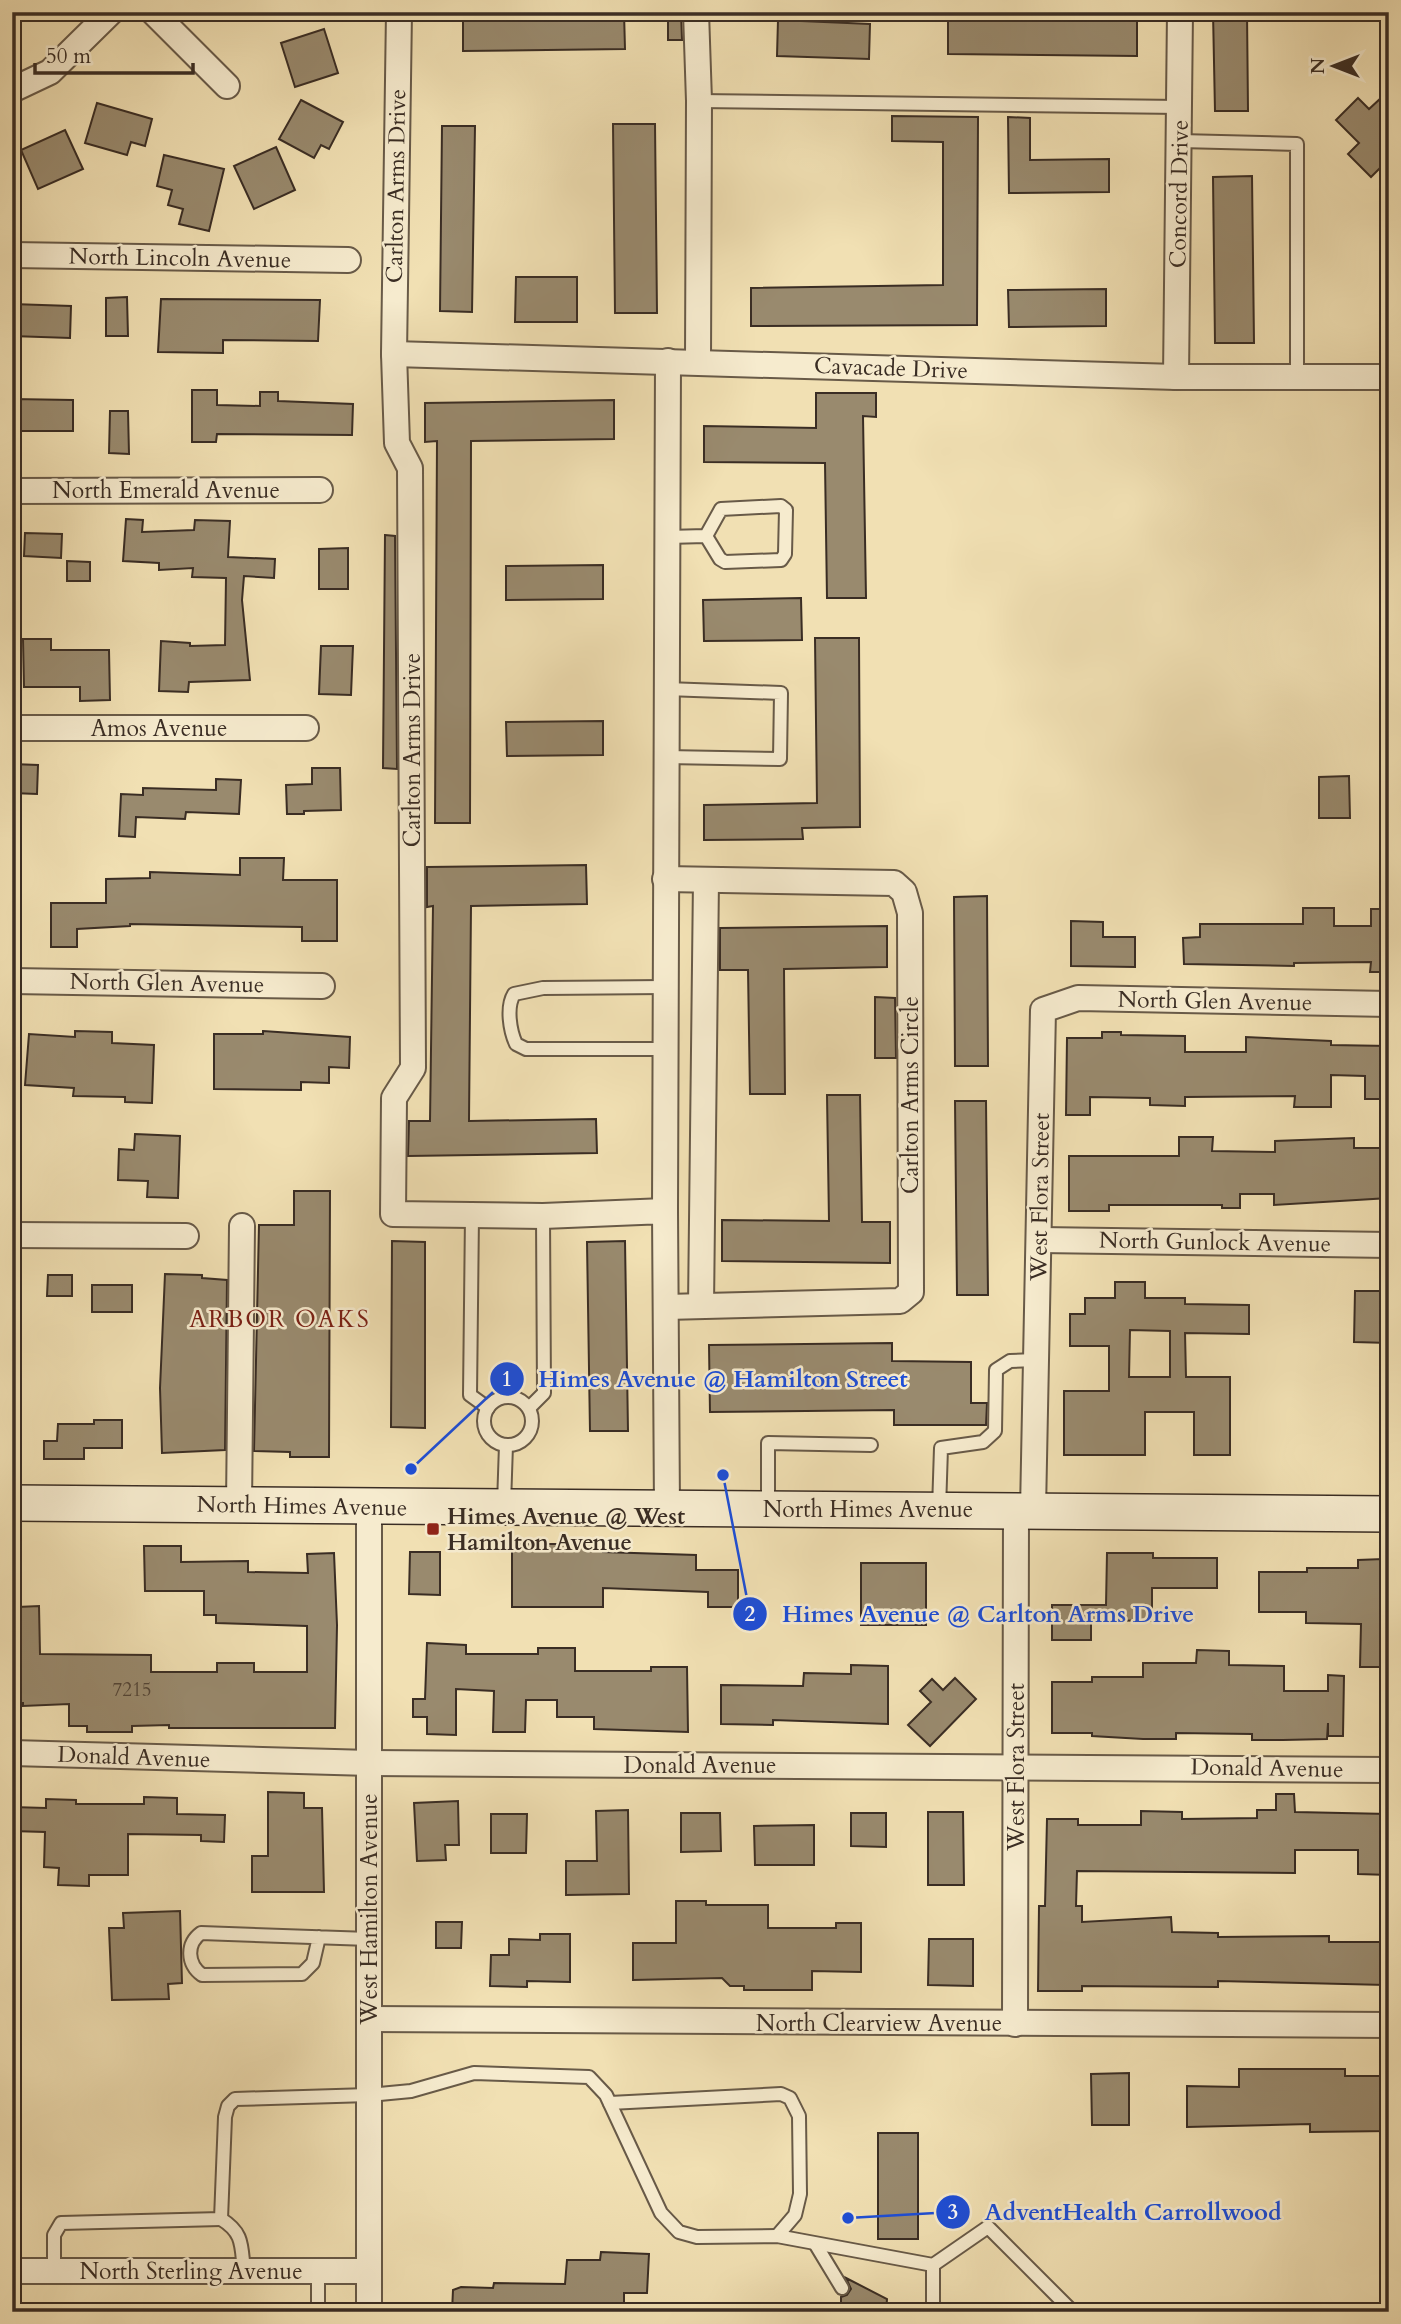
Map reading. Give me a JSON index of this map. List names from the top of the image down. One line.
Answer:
{"streets":{"street":["Carlton Arms Drive","Concord Drive","North Lincoln Avenue","Cavacade Drive","North Emerald Avenue","Amos Avenue","North Glen Avenue","Carlton Arms Circle","West Flora Street","North Gunlock Avenue","North Himes Avenue","Donald Avenue","West Hamilton Avenue","North Clearview Avenue","North Sterling Avenue"]},"crossings":[["Carlton Arms Drive","Cavacade Drive"],["Concord Drive","Cavacade Drive"],["North Glen Avenue","West Flora Street"],["West Flora Street","North Gunlock Avenue"],["West Flora Street","North Himes Avenue"],["West Flora Street","Donald Avenue"],["West Flora Street","North Clearview Avenue"],["North Himes Avenue","West Hamilton Avenue"],["Donald Avenue","West Hamilton Avenue"],["West Hamilton Avenue","North Clearview Avenue"],["West Hamilton Avenue","North Sterling Avenue"]],"districts":["ARBOR OAKS"],"places":{"other":["Himes Avenue @ Hamilton Street","Himes Avenue @ Carlton Arms Drive","AdventHealth Carrollwood"],"transit":["Himes Avenue @ West Hamilton Avenue"]},"house_numbers":["7215"],"scale_bar":"50 m","north":"left"}
